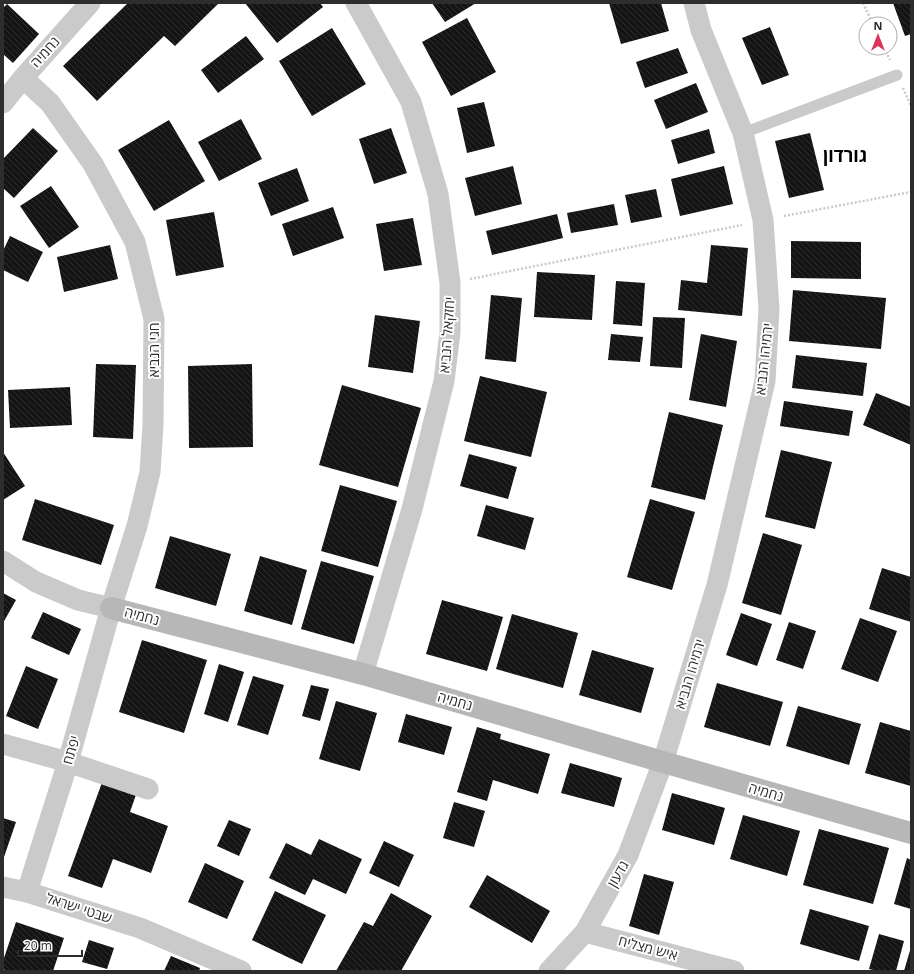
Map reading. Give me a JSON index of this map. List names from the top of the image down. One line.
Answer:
{"streets":{"street":["נחמיה","יחזקאל הנביא","חגי הנביא","ירמיהו הנביא","יפתח","גדעון","שבטי ישראל","איש מצליח"]},"crossings":[["נחמיה","יחזקאל הנביא"],["נחמיה","חגי הנביא"],["נחמיה","ירמיהו הנביא"],["נחמיה","יפתח"],["נחמיה","גדעון"],["חגי הנביא","יפתח"],["ירמיהו הנביא","גדעון"],["יפתח","שבטי ישראל"],["גדעון","איש מצליח"]],"districts":["גורדון"],"scale_bar":"20 m","north":"top"}
